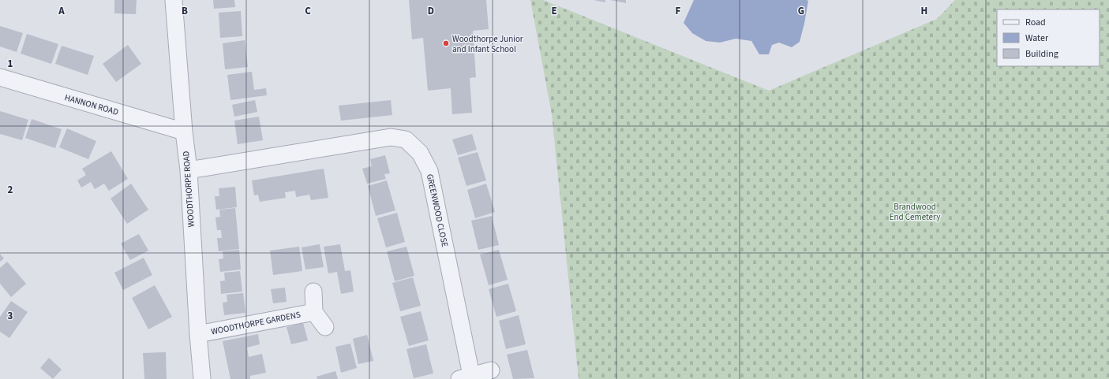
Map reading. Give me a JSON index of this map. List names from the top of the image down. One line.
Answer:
{"streets":{"street":["HANNON ROAD","WOODTHORPE ROAD","GREENWOOD CLOSE","WOODTHORPE GARDENS"]},"crossings":[["HANNON ROAD","WOODTHORPE ROAD"],["WOODTHORPE ROAD","GREENWOOD CLOSE"],["WOODTHORPE ROAD","WOODTHORPE GARDENS"]],"parks":["Brandwood End Cemetery"],"places":["Woodthorpe Junior and Infant School"],"legend":["Road","Water","Building"],"grid":{"columns":["A","B","C","D","E","F","G","H"],"rows":["1","2","3"]}}
